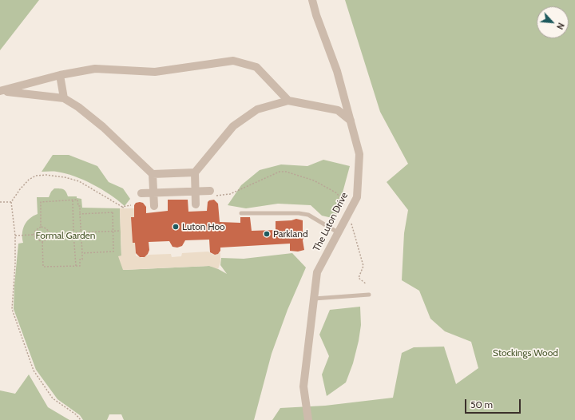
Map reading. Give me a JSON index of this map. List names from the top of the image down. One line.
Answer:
{"streets":{"street":["The Luton Drive"]},"parks":["Formal Garden","Stockings Wood"],"places":["Luton Hoo","Parkland"],"scale_bar":"50 m","north":"bottom right"}
